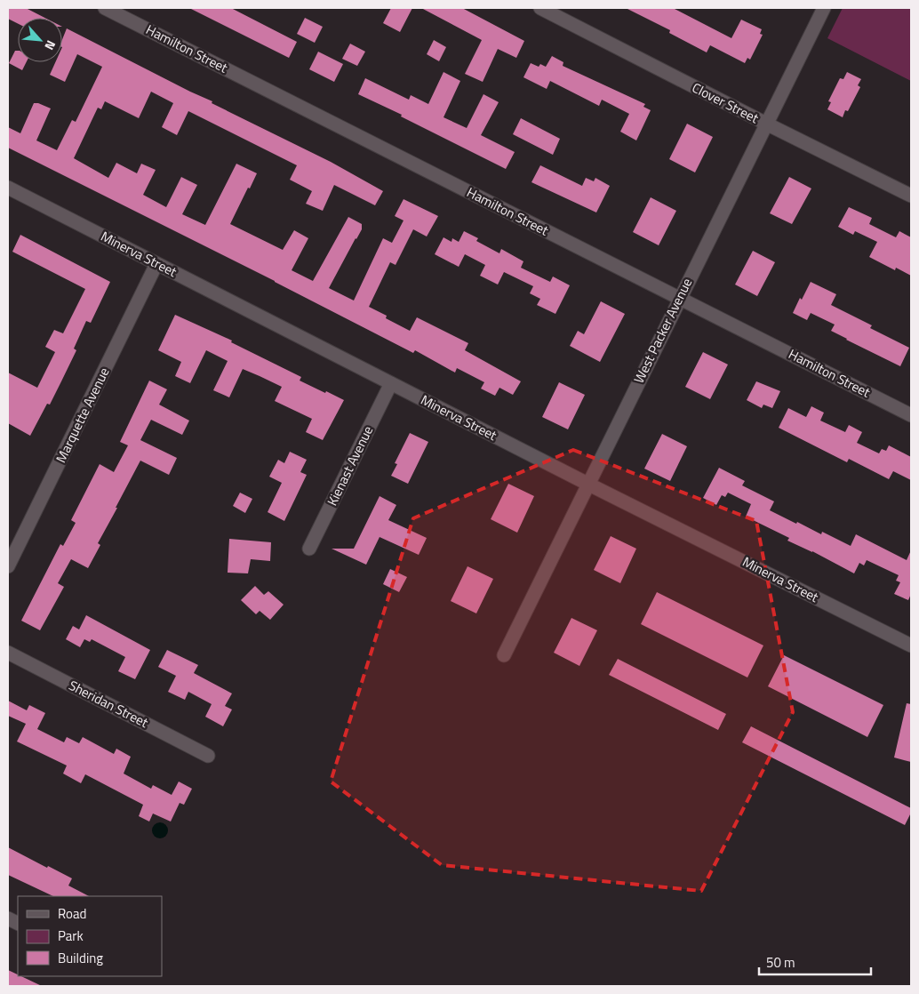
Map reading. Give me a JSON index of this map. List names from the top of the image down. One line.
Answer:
{"streets":{"street":["Hamilton Street","Clover Street","Minerva Street","West Packer Avenue","Marquette Avenue","Kienast Avenue","Sheridan Street"]},"crossings":[["Hamilton Street","West Packer Avenue"],["Clover Street","West Packer Avenue"],["Minerva Street","West Packer Avenue"],["Minerva Street","Marquette Avenue"],["Minerva Street","Kienast Avenue"]],"legend":["Road","Park","Building"],"scale_bar":"50 m","north":"bottom right"}
